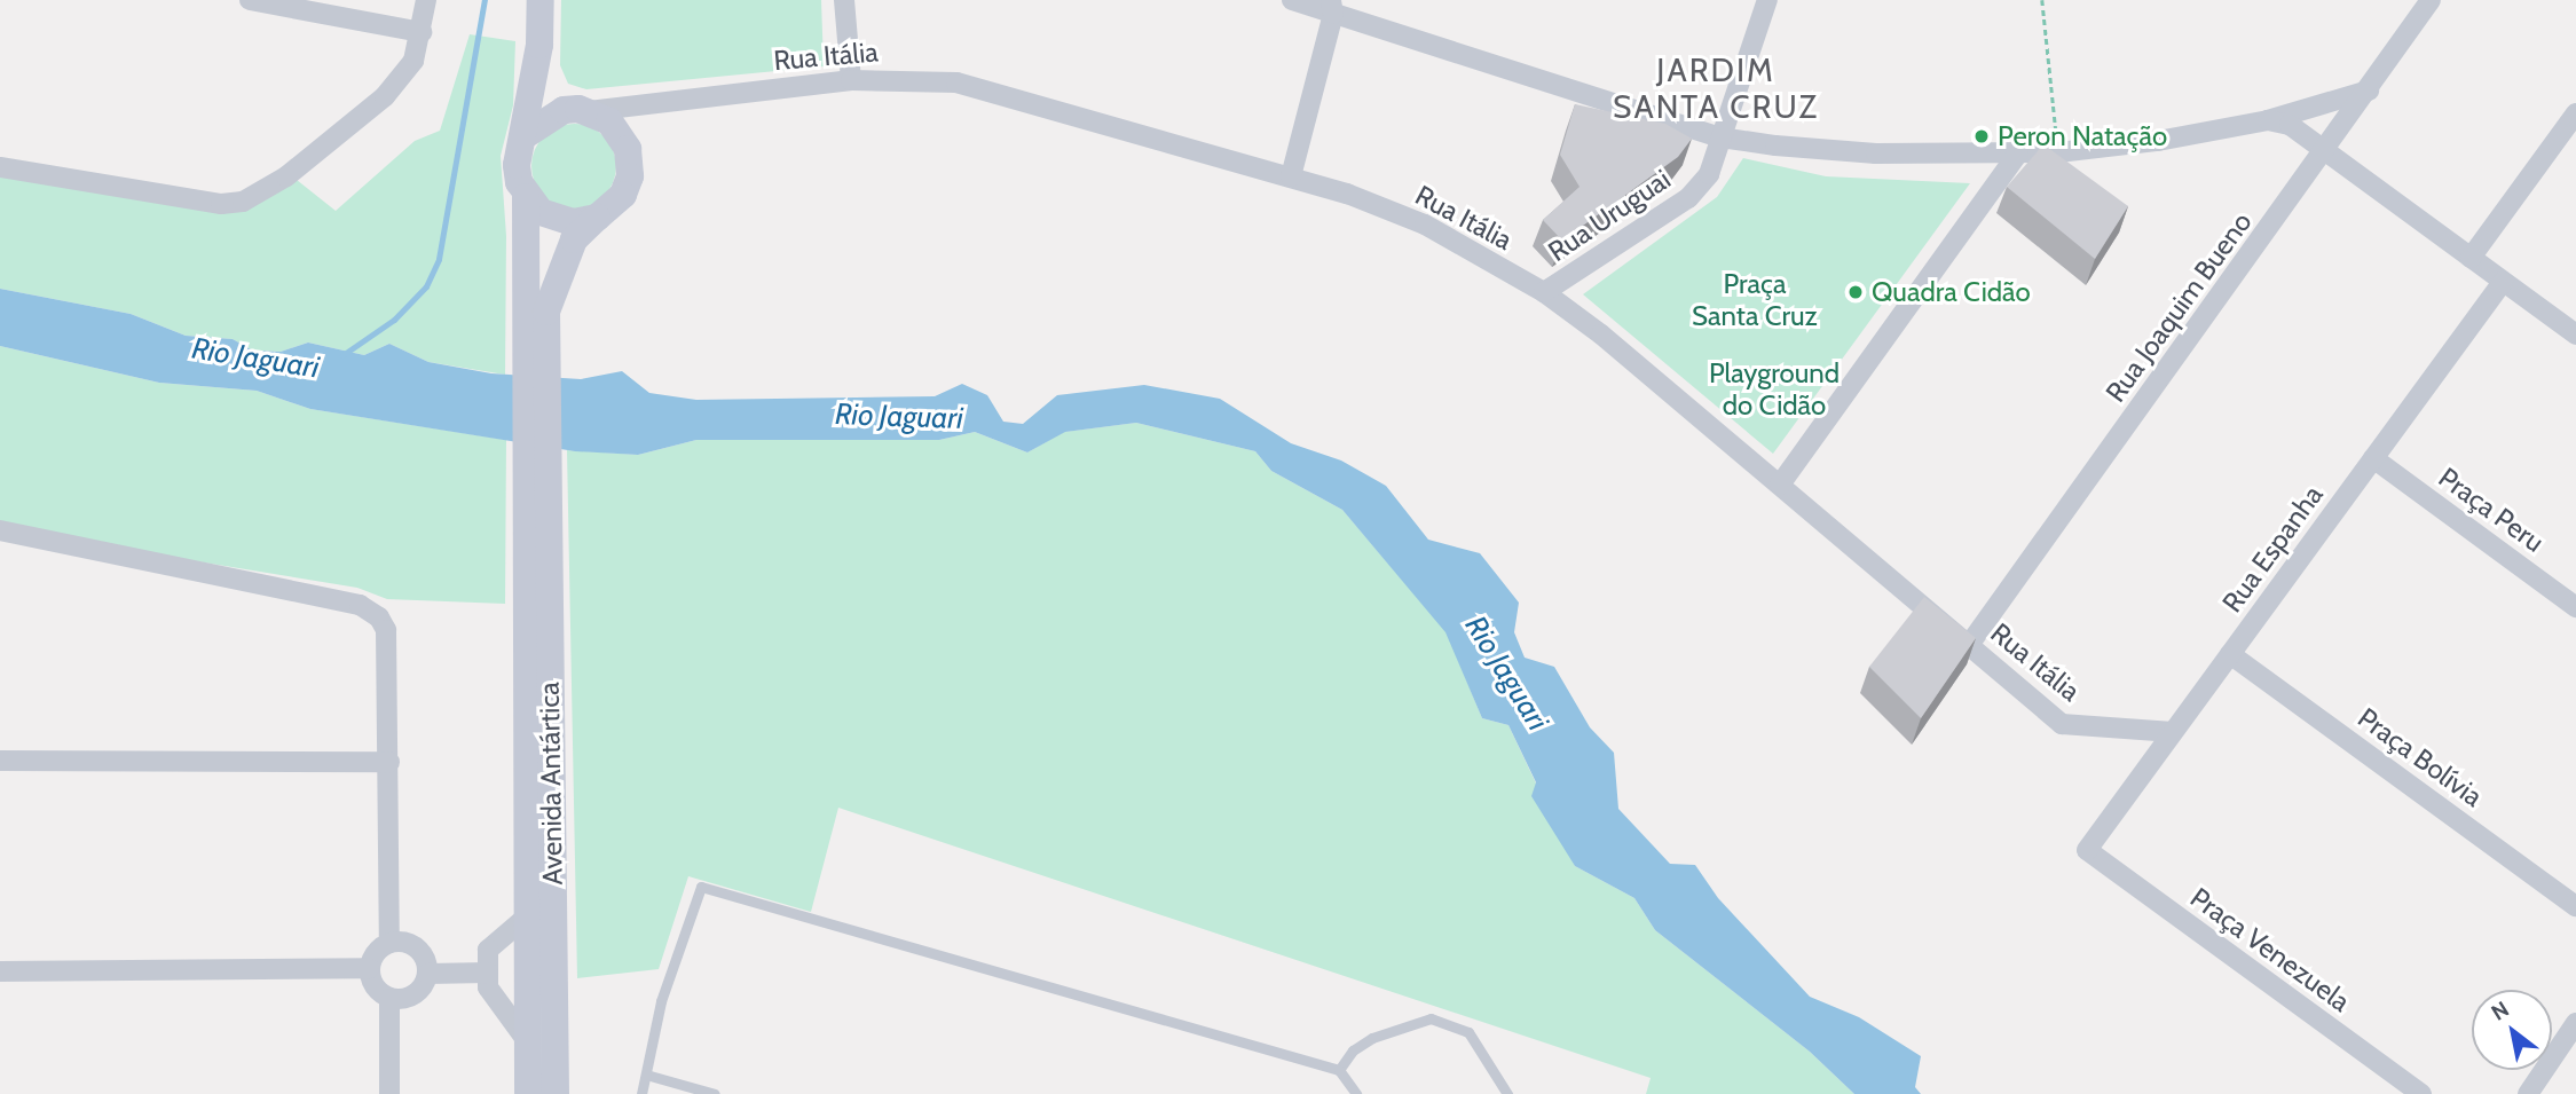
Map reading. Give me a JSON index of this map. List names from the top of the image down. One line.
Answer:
{"streets":{"street":["Rua Itália","Rua Uruguai","Rua Joaquim Bueno","Praça Peru","Rua Espanha","Praça Bolívia","Avenida Antártica","Praça Venezuela"]},"crossings":[["Rua Itália","Rua Uruguai"],["Rua Itália","Rua Joaquim Bueno"],["Rua Itália","Rua Espanha"],["Praça Peru","Rua Espanha"],["Rua Espanha","Praça Bolívia"],["Rua Espanha","Praça Venezuela"]],"districts":["JARDIM SANTA CRUZ"],"water":["Rio Jaguari"],"parks":["Praça Santa Cruz","Playground do Cidão"],"places":["Peron Natação","Quadra Cidão"],"north":"top left"}
